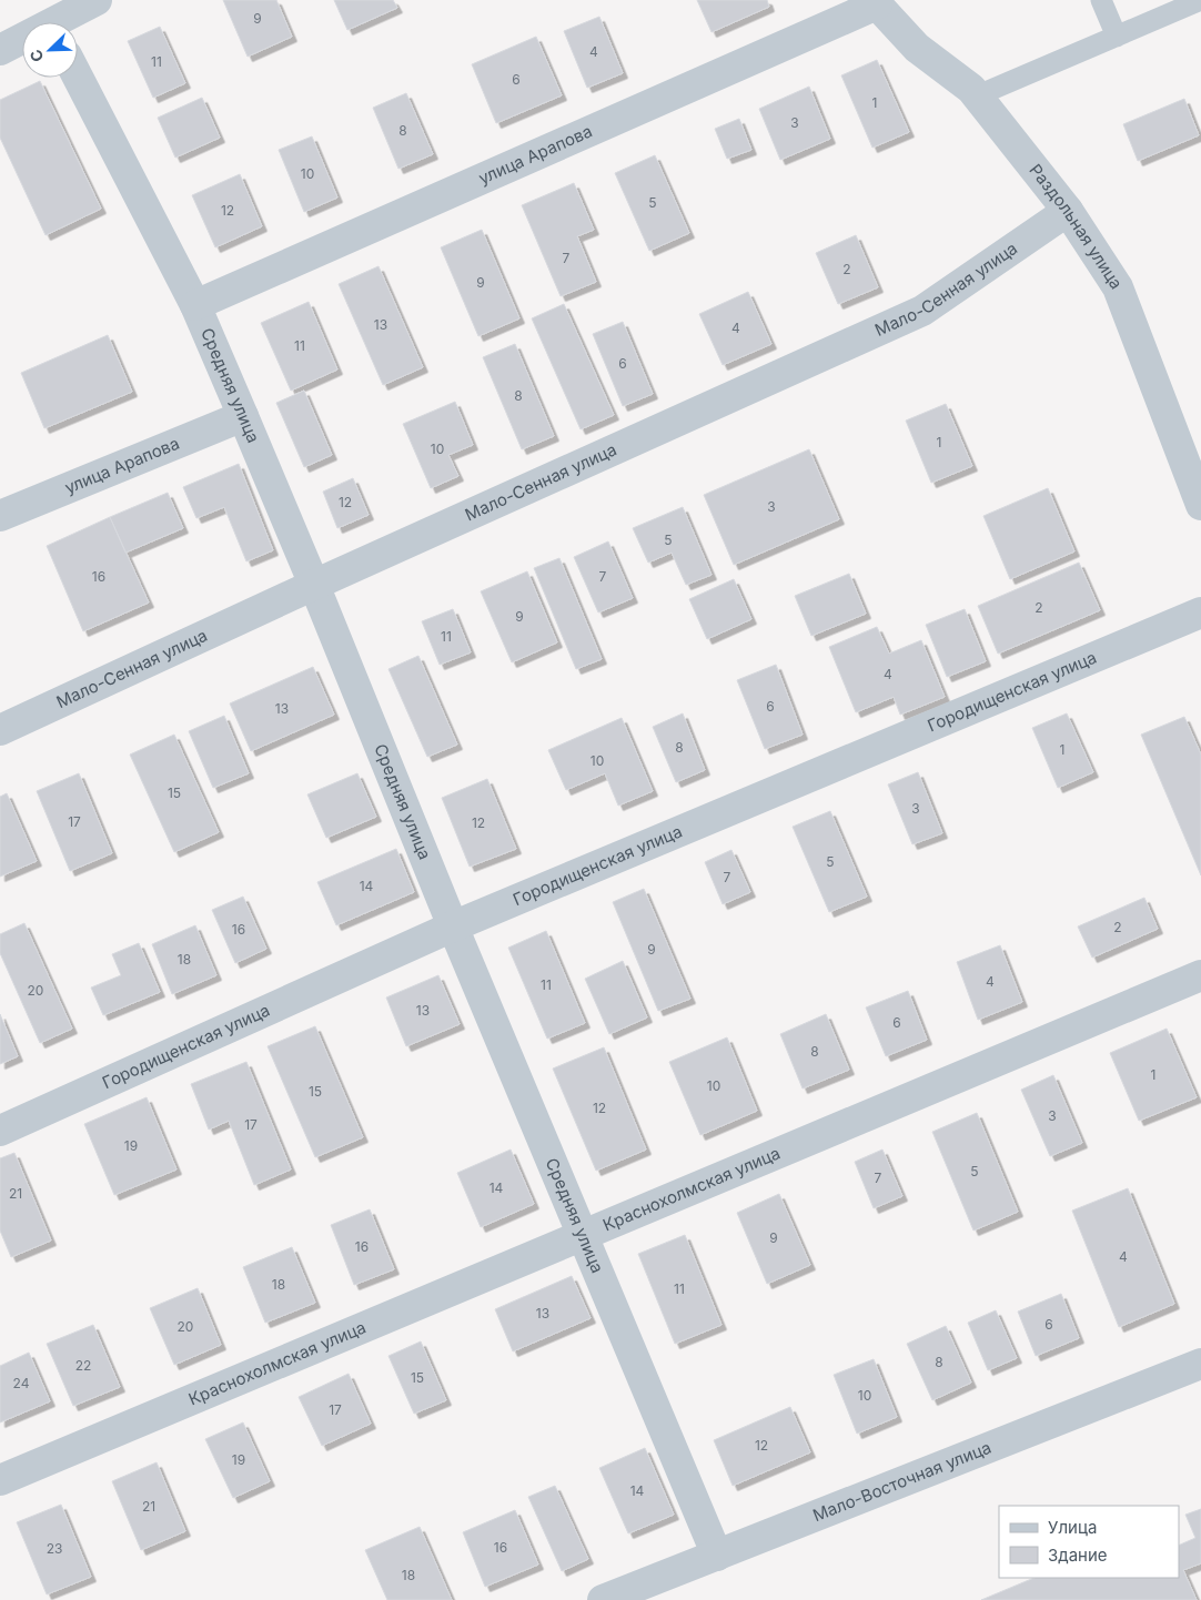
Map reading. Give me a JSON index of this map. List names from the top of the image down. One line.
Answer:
{"streets":{"street":["улица Арапова","Раздольная улица","Мало-Сенная улица","Средняя улица","Городищенская улица","Краснохолмская улица","Мало-Восточная улица"]},"crossings":[["улица Арапова","Раздольная улица"],["улица Арапова","Средняя улица"],["Раздольная улица","Мало-Сенная улица"],["Мало-Сенная улица","Средняя улица"],["Средняя улица","Городищенская улица"],["Средняя улица","Краснохолмская улица"],["Средняя улица","Мало-Восточная улица"]],"house_numbers":["9","4","11","6","1","3","8","10","5","12","7","2","9","13","4","11","6","8","1","10","12","3","5","16","7","2","9","11","4","6","13","8","1","10","15","3","17","12","5","7","14","2","16","9","18","4","11","20","13","6","8","1","10","15","12","3","17","19","5","7","14","21","9","16","4","18","11","13","6","20","8","22","15","24","10","17","12","19","14","21","16","23","18"],"legend":["Улица","Здание"],"north":"bottom left"}
